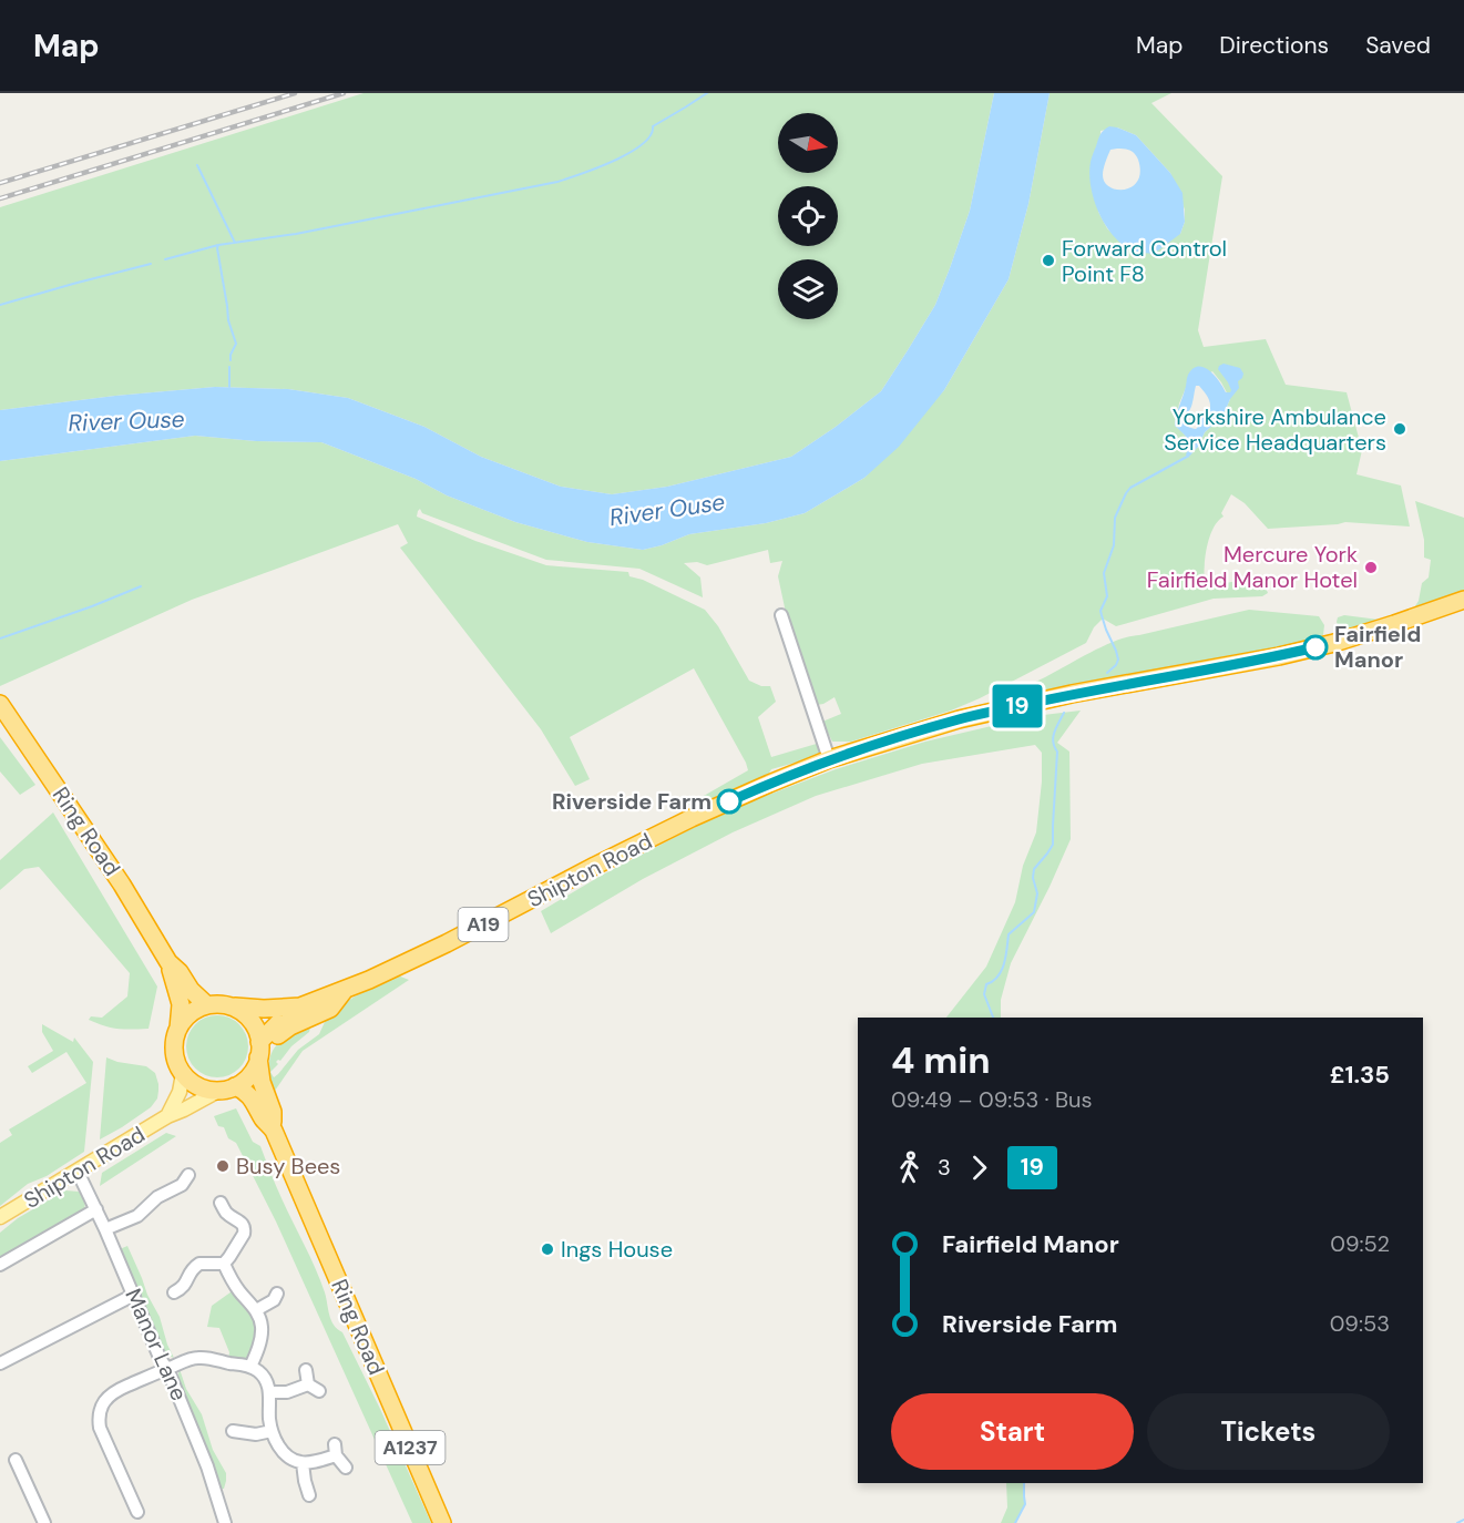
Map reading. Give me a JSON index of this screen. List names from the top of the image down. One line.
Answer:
{"streets":{"highway":["Ring Road","Shipton Road","A19","A1237"],"street":["Manor Lane"]},"crossings":[["Ring Road","Shipton Road"],["Shipton Road","Manor Lane"]],"water":["River Ouse"],"places":["Forward Control Point F8","Yorkshire Ambulance Service Headquarters","Mercure York Fairfield Manor Hotel","Fairfield Manor","Riverside Farm","Busy Bees","Ings House"],"lines":["bus line 19"],"north":"right","page":{"header":"Map","nav":["Map","Directions","Saved"],"on_map":"19","heading":["4 min","09:49 – 09:53 · Bus","£1.35"],"legs":["3","19"],"list":[{"name":"Fairfield Manor","value":"09:52"},{"name":"Riverside Farm","value":"09:53"}],"buttons":["Start","Tickets"]}}
